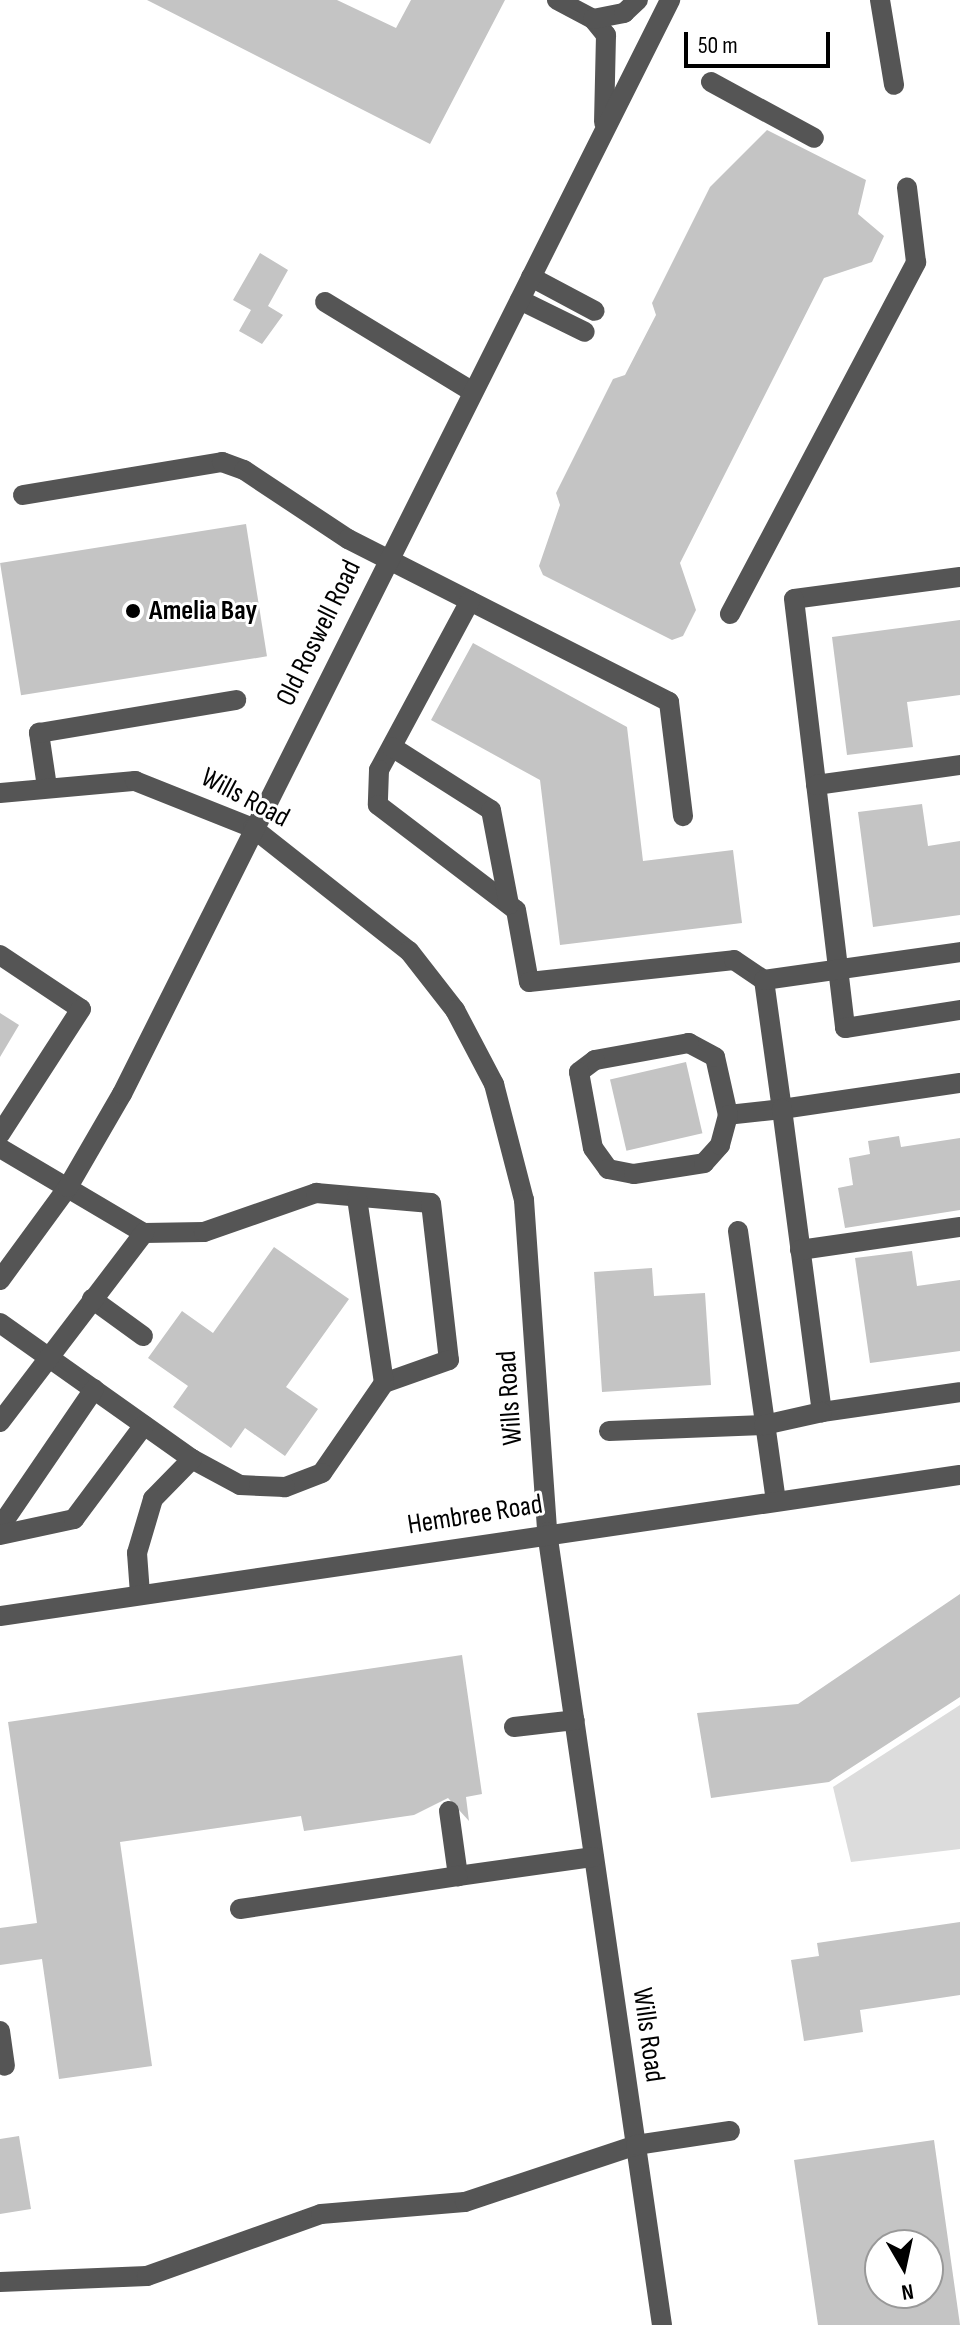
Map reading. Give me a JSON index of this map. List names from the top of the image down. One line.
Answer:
{"streets":{"street":["Old Roswell Road","Wills Road","Hembree Road"]},"crossings":[["Old Roswell Road","Wills Road"],["Wills Road","Hembree Road"]],"places":["Amelia Bay"],"scale_bar":"50 m","north":"bottom"}
